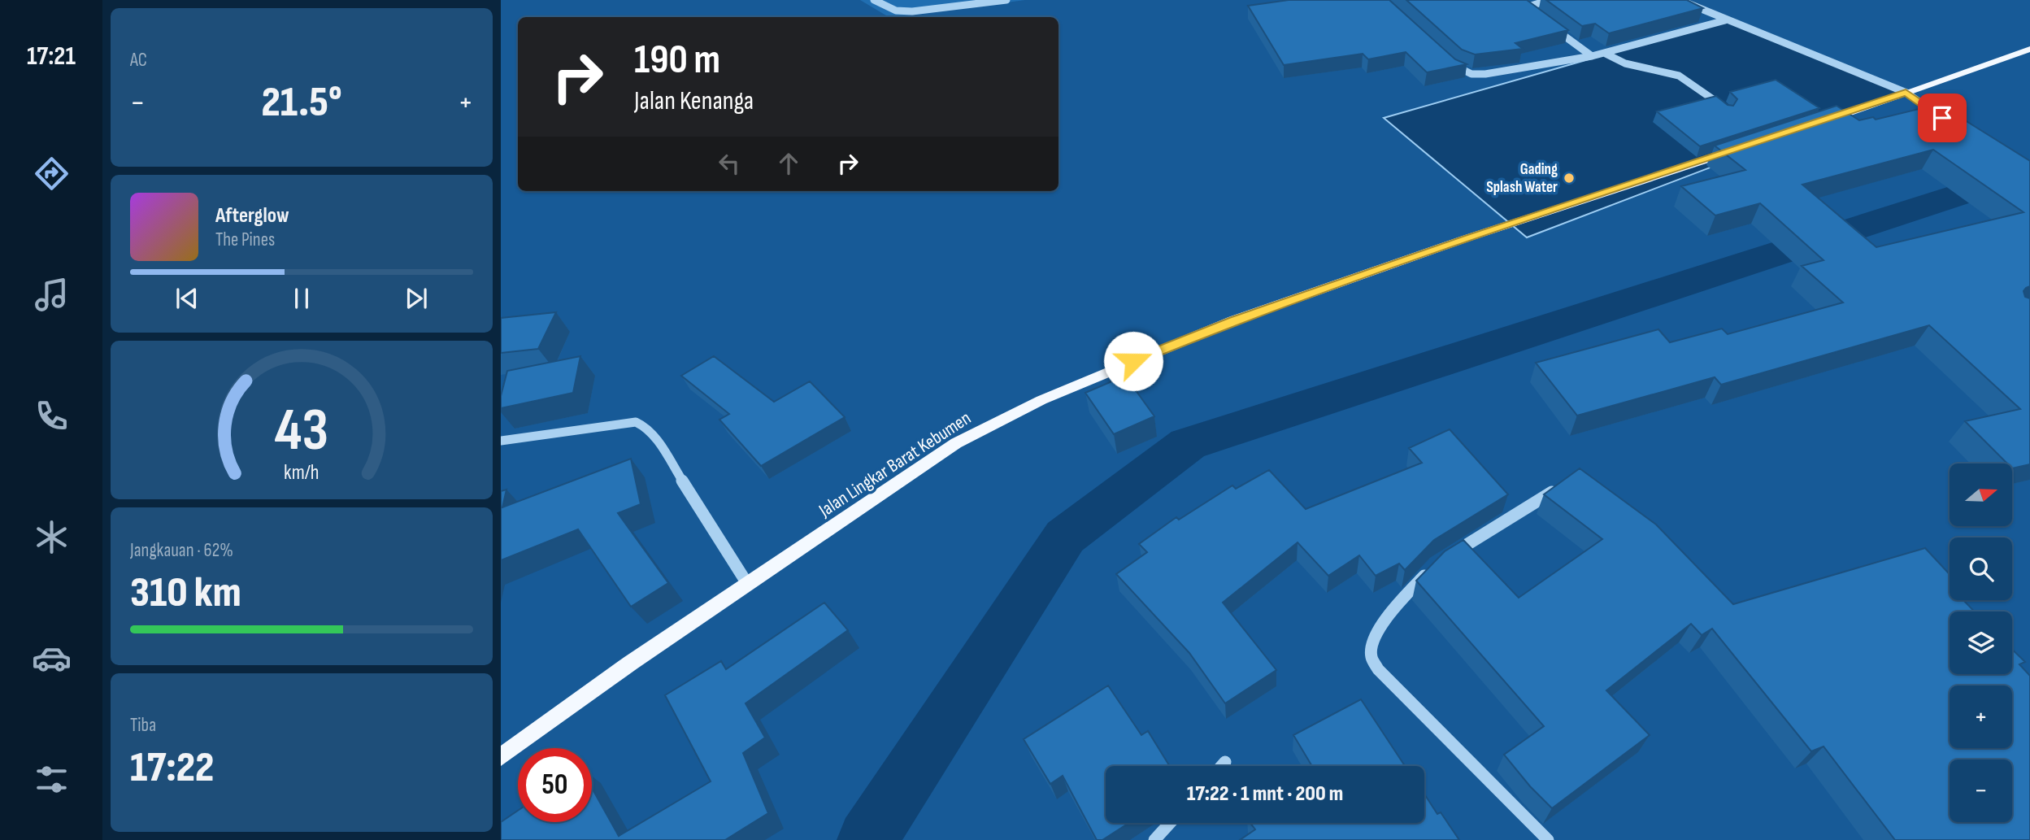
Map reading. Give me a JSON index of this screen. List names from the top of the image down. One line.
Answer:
{"streets":{"main road":["Jalan Lingkar Barat Kebumen"]},"places":["Gading Splash Water"],"north":"right","page":{"tabs":"17:21","tile":["AC",["Jangkauan · 62%","310 km"],["Tiba","17:22"]],"turn":["190 m","Jalan Kenanga"],"heat":["−","21.5°","+"],"song":["Afterglow","The Pines"],"map_buttons":["+","−"],"limit":"50","trip":"17:22 · 1 mnt · 200 m","gauge":["43","km/h"]}}
